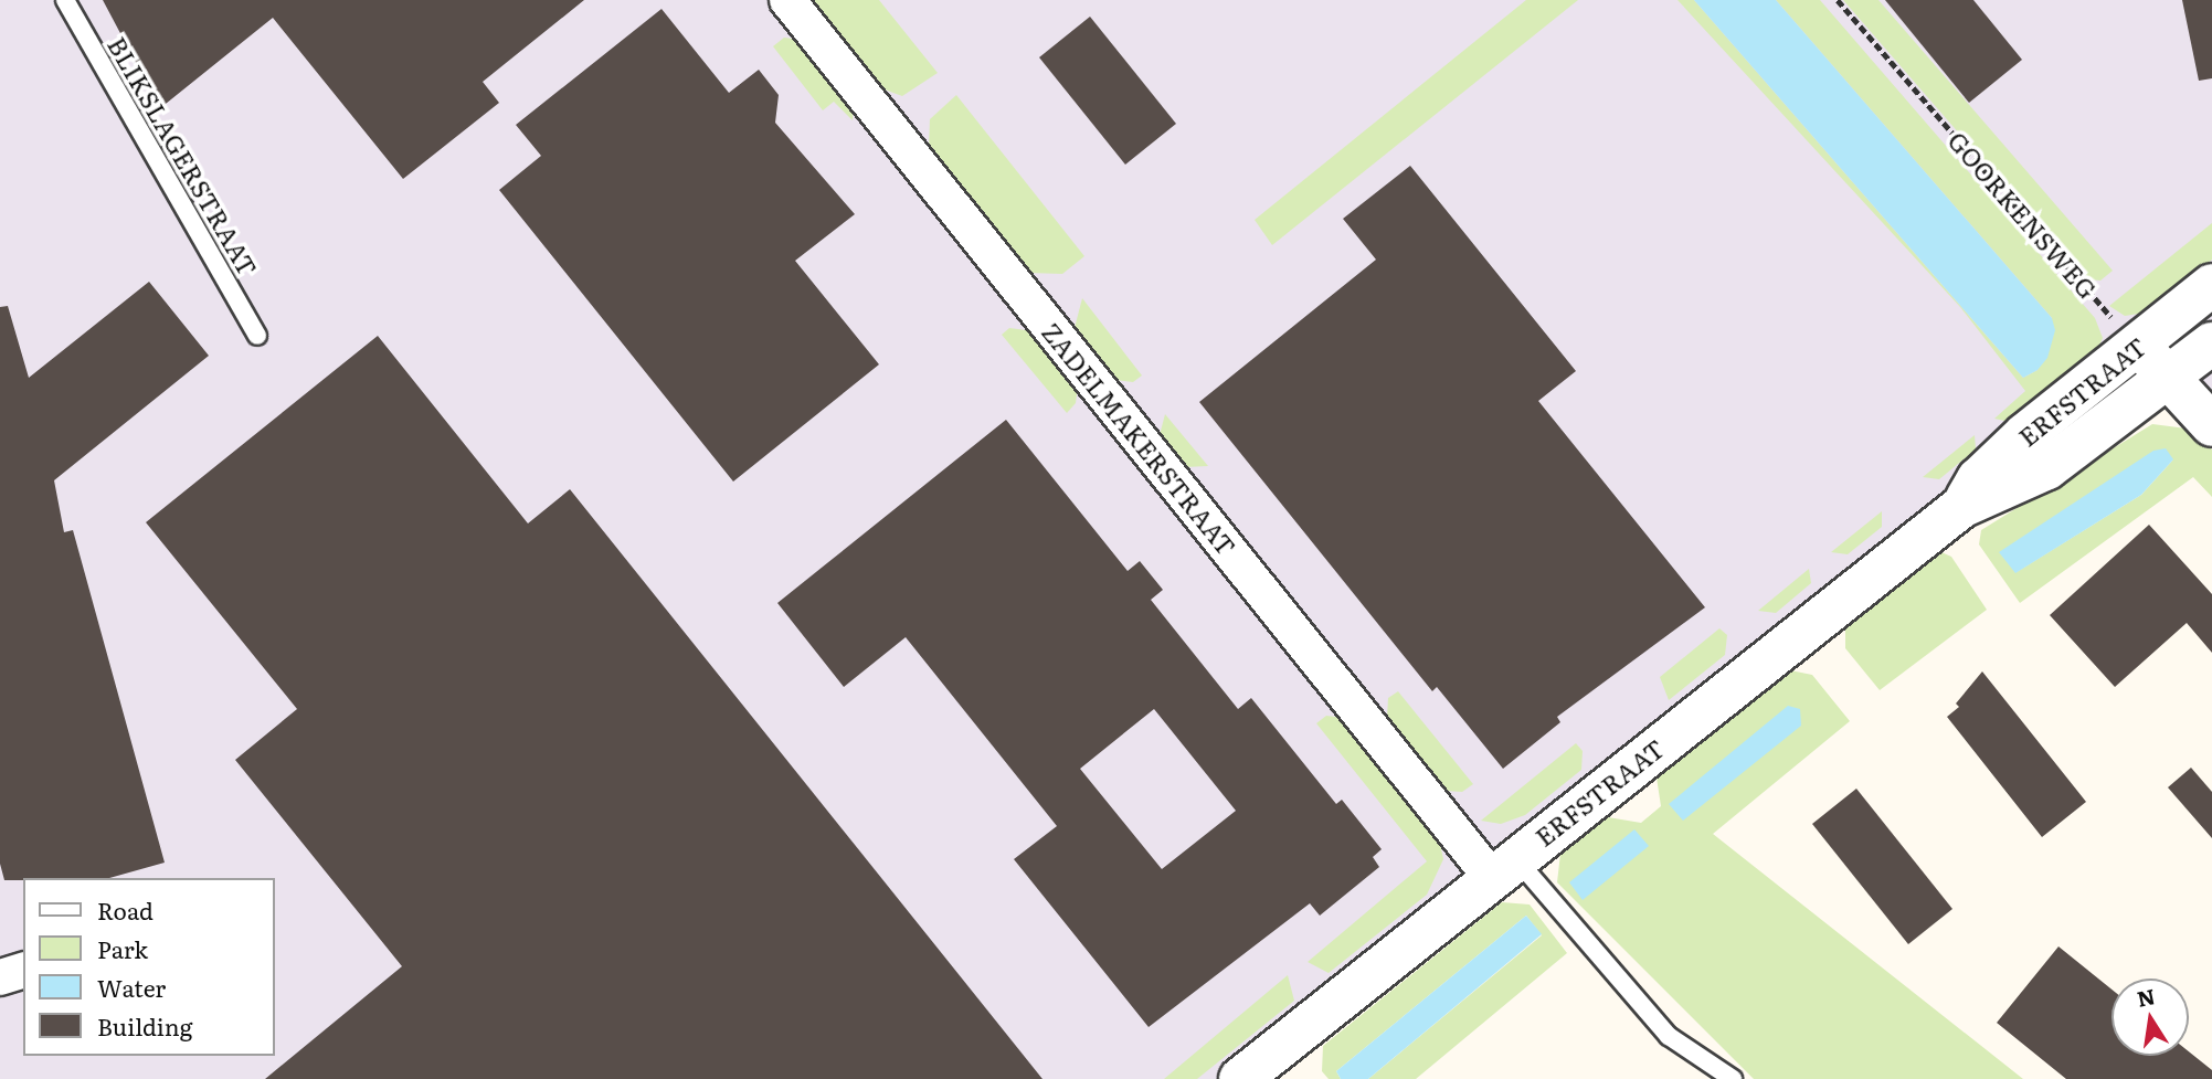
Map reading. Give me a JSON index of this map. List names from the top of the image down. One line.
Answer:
{"streets":{"street":["ERFSTRAAT","ZADELMAKERSTRAAT"],"lane":["BLIKSLAGERSTRAAT"],"path":["GOORKENSWEG"]},"crossings":[["GOORKENSWEG","ERFSTRAAT"],["ERFSTRAAT","ZADELMAKERSTRAAT"]],"legend":["Road","Park","Water","Building"],"north":"top"}
